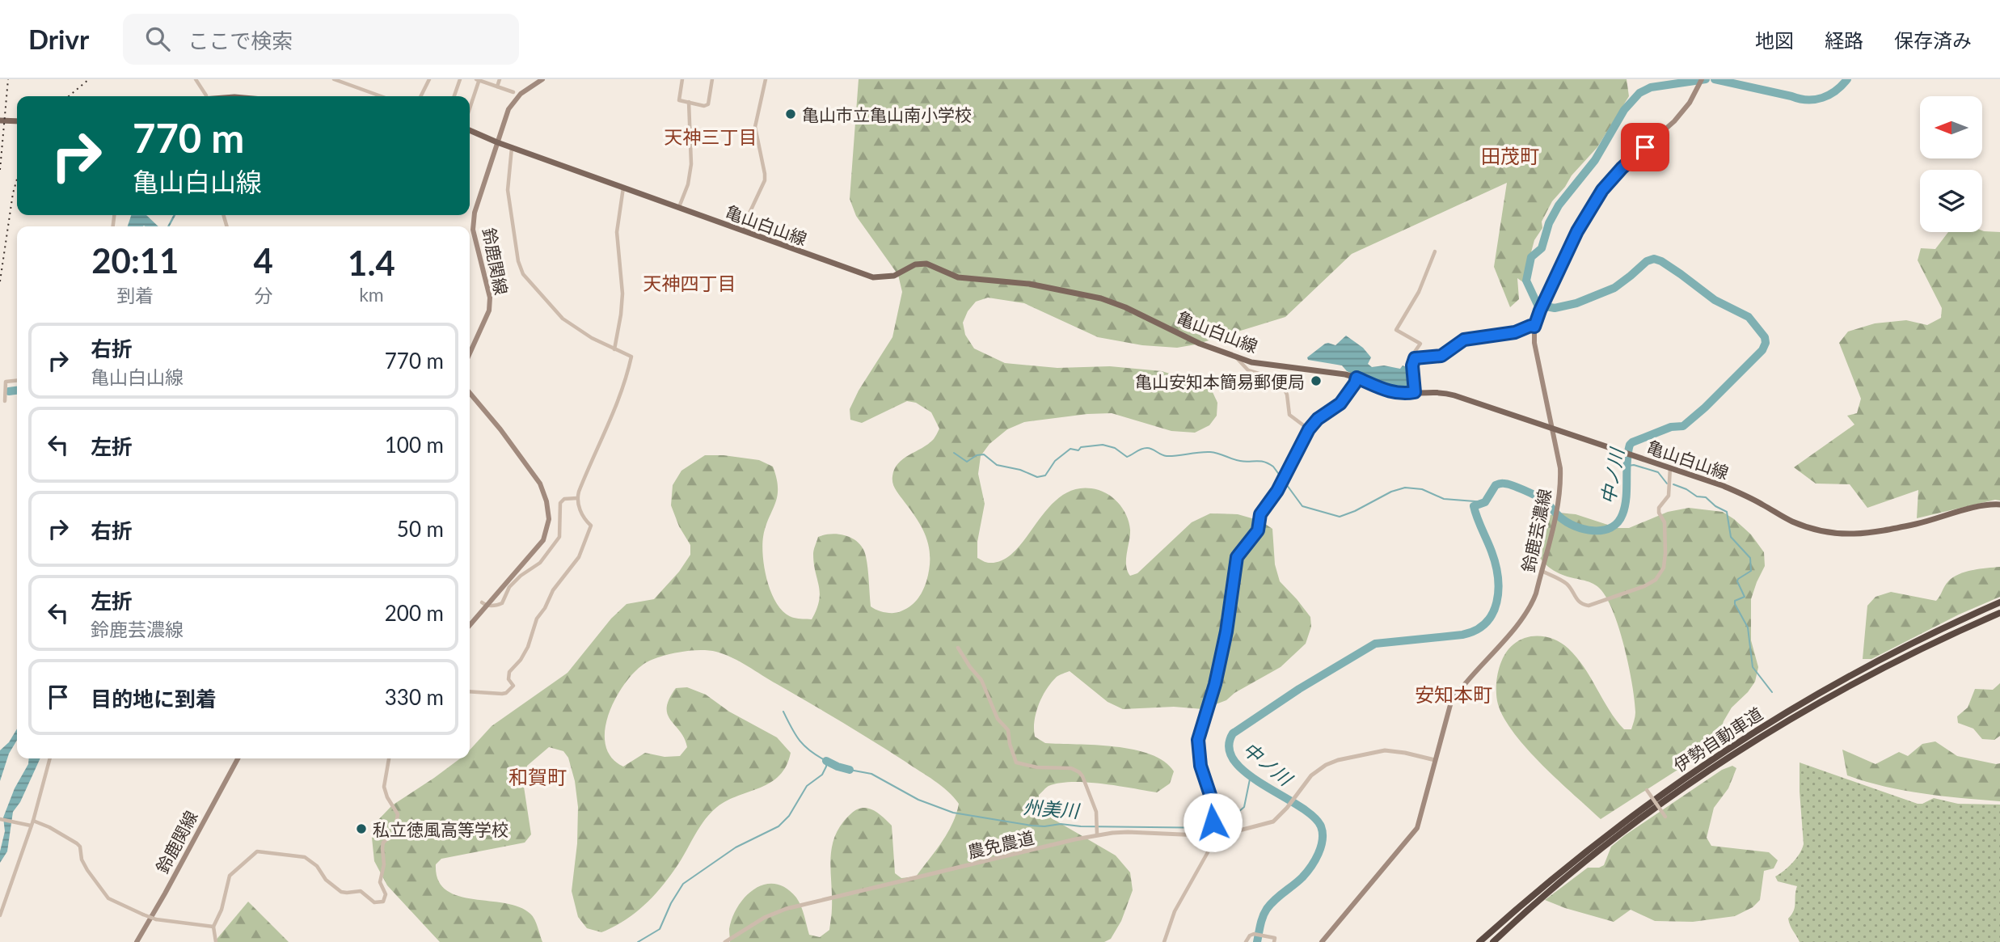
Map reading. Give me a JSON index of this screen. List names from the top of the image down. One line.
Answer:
{"streets":{"highway":["伊勢自動車道"],"main road":["亀山白山線","鈴鹿関線","鈴鹿芸濃線"],"street":["農免農道"]},"crossings":[["亀山白山線","鈴鹿関線"],["亀山白山線","鈴鹿芸濃線"],["鈴鹿芸濃線","農免農道"]],"districts":["天神三丁目","田茂町","天神四丁目","安知本町","和賀町"],"water":["中ノ川","州美川"],"places":["亀山市立亀山南小学校","亀山安知本簡易郵便局","私立徳風高等学校"],"north":"left","page":{"header":"Drivr","search":"ここで検索","nav":["地図","経路","保存済み"],"turn":["770 m","亀山白山線"],"eta":["20:11","到着","4","分","1.4","km"],"list":[{"name":"右折","note":"亀山白山線","value":"770 m"},{"name":"左折","value":"100 m"},{"name":"右折","value":"50 m"},{"name":"左折","note":"鈴鹿芸濃線","value":"200 m"},{"name":"目的地に到着","value":"330 m"}]}}
